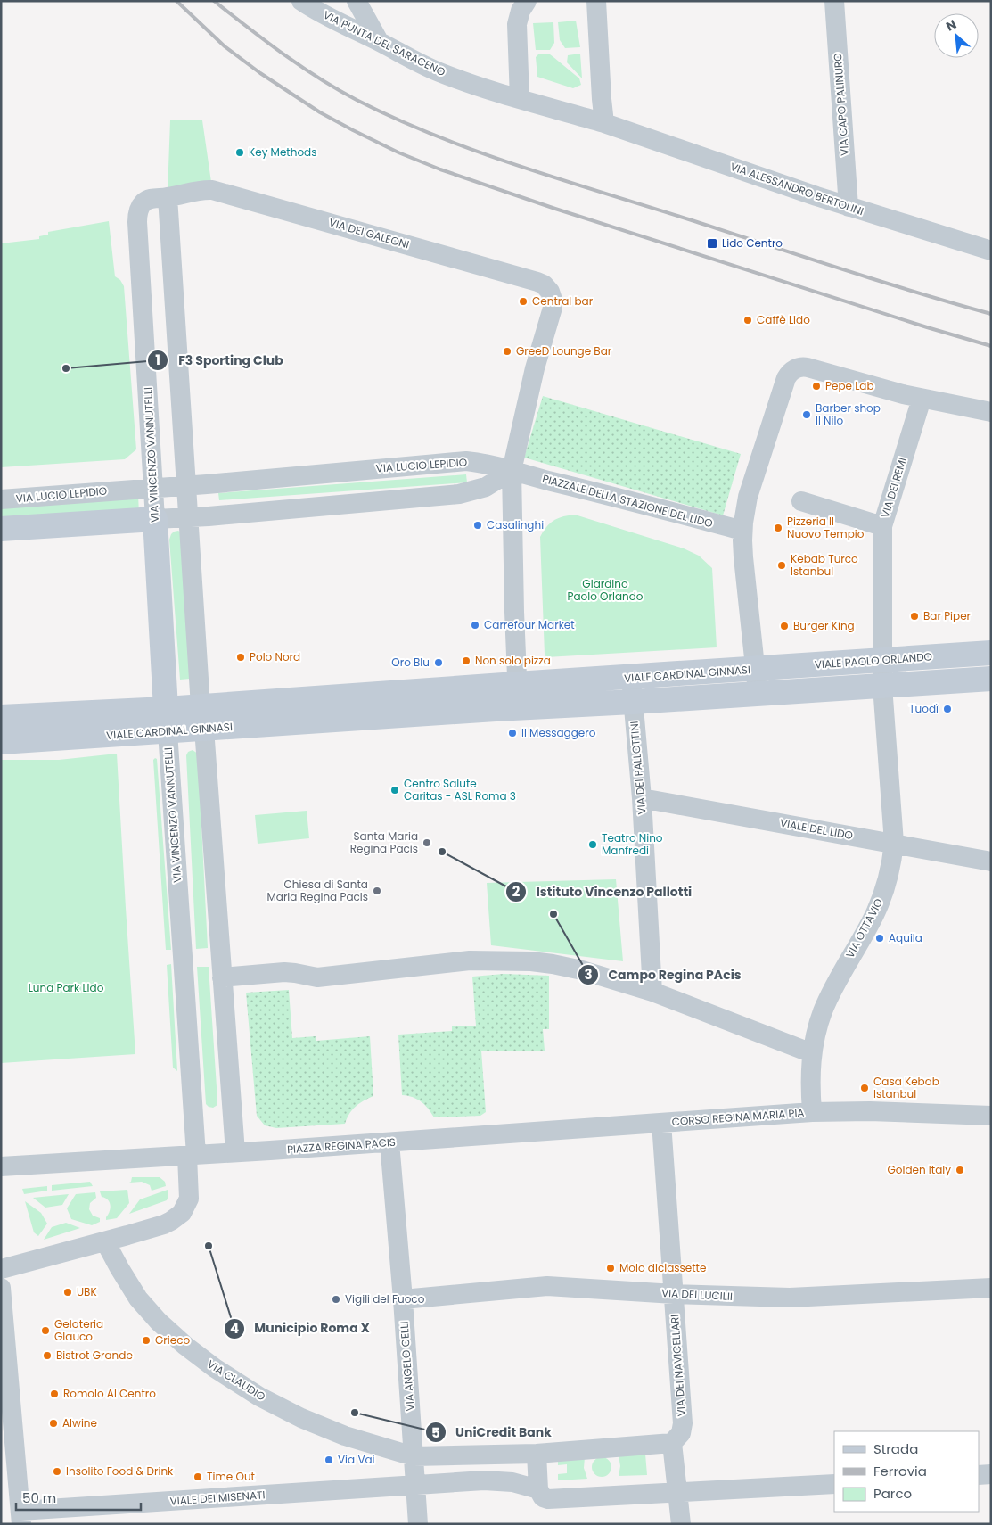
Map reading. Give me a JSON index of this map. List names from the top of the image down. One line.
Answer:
{"streets":{"street":["VIA PUNTA DEL SARACENO","VIA CAPO PALINURO","VIA ALESSANDRO BERTOLINI","VIA DEI GALEONI","VIA VINCENZO VANNUTELLI","VIA LUCIO LEPIDIO","VIA DEI REMI","PIAZZALE DELLA STAZIONE DEL LIDO","VIALE PAOLO ORLANDO","VIALE CARDINAL GINNASI","VIA DEI PALLOTTINI","VIALE DEL LIDO","VIA OTTAVIO","CORSO REGINA MARIA PIA","PIAZZA REGINA PACIS","VIA DEI LUCILII","VIA DEI NAVICELLARI","VIA ANGELO CELLI","VIA CLAUDIO","VIALE DEI MISENATI"]},"crossings":[["VIA PUNTA DEL SARACENO","VIA ALESSANDRO BERTOLINI"],["VIA CAPO PALINURO","VIA ALESSANDRO BERTOLINI"],["VIA DEI GALEONI","VIA VINCENZO VANNUTELLI"],["VIA DEI GALEONI","VIA LUCIO LEPIDIO"],["VIA DEI GALEONI","PIAZZALE DELLA STAZIONE DEL LIDO"],["VIA VINCENZO VANNUTELLI","VIA LUCIO LEPIDIO"],["VIA VINCENZO VANNUTELLI","VIALE CARDINAL GINNASI"],["VIA VINCENZO VANNUTELLI","PIAZZA REGINA PACIS"],["VIA VINCENZO VANNUTELLI","VIA CLAUDIO"],["VIA LUCIO LEPIDIO","PIAZZALE DELLA STAZIONE DEL LIDO"],["VIA DEI REMI","VIALE PAOLO ORLANDO"],["VIA DEI REMI","VIA OTTAVIO"],["VIALE PAOLO ORLANDO","VIALE CARDINAL GINNASI"],["VIALE CARDINAL GINNASI","VIA DEI PALLOTTINI"],["VIA DEI PALLOTTINI","VIALE DEL LIDO"],["VIALE DEL LIDO","VIA OTTAVIO"],["VIA OTTAVIO","CORSO REGINA MARIA PIA"],["CORSO REGINA MARIA PIA","PIAZZA REGINA PACIS"],["CORSO REGINA MARIA PIA","VIA DEI NAVICELLARI"],["PIAZZA REGINA PACIS","VIA ANGELO CELLI"],["VIA DEI LUCILII","VIA DEI NAVICELLARI"],["VIA DEI LUCILII","VIA ANGELO CELLI"],["VIA DEI NAVICELLARI","VIA CLAUDIO"],["VIA ANGELO CELLI","VIA CLAUDIO"],["VIA ANGELO CELLI","VIALE DEI MISENATI"]],"parks":["Giardino Paolo Orlando","Luna Park Lido"],"places":{"other":["Key Methods","Central bar","Caffè Lido","GreeD Lounge Bar","F3 Sporting Club","Pepe Lab","Barber shop Il Nilo","Casalinghi","Pizzeria Il Nuovo Tempio","Kebab Turco Istanbul","Bar Piper","Carrefour Market","Burger King","Polo Nord","Non solo pizza","Oro Blu","Tuodì","Il Messaggero","Centro Salute Caritas - ASL Roma 3","Santa Maria Regina Pacis","Teatro Nino Manfredi","Istituto Vincenzo Pallotti","Chiesa di Santa Maria Regina Pacis","Campo Regina PAcis","Aquila","Casa Kebab Istanbul","Golden Italy","Municipio Roma X","Molo diciassette","UBK","Vigili del Fuoco","Gelateria Glauco","Grieco","Bistrot Grande","Romolo Al Centro","UniCredit Bank","Alwine","Via Vai","Insolito Food & Drink","Time Out"],"transit":["Lido Centro"]},"legend":["Strada","Ferrovia","Parco"],"scale_bar":"50 m","north":"top left"}
